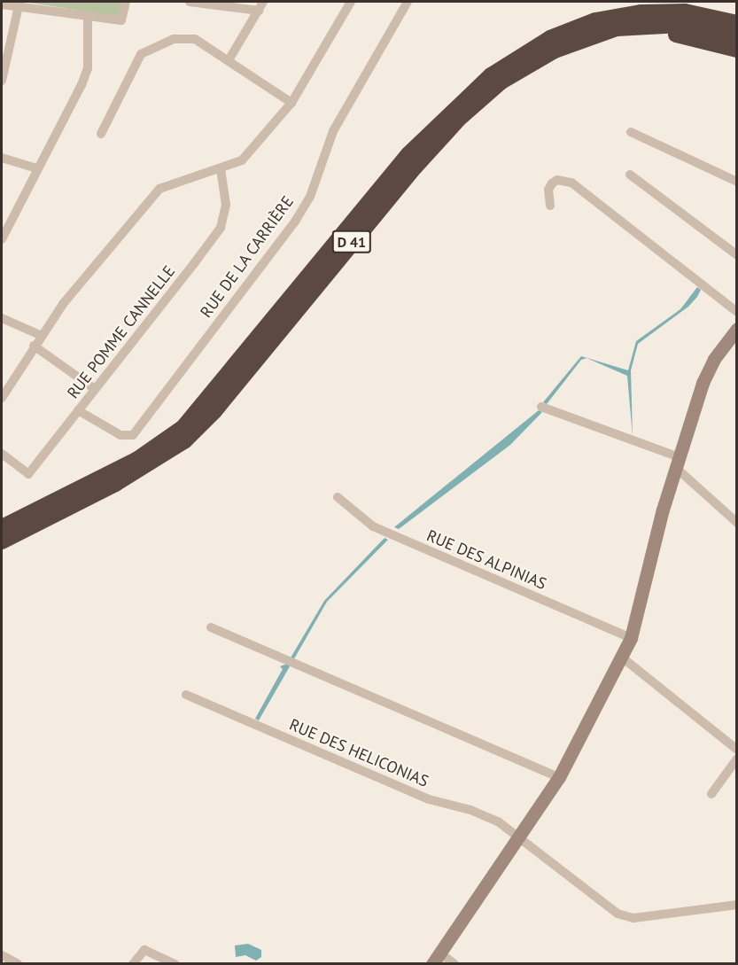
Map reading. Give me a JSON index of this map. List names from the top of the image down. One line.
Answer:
{"streets":{"highway":["D 41"],"street":["RUE DE LA CARRIÈRE","RUE POMME CANNELLE","RUE DES ALPINIAS","RUE DES HELICONIAS"]},"crossings":[["RUE DE LA CARRIÈRE","RUE POMME CANNELLE"]]}
